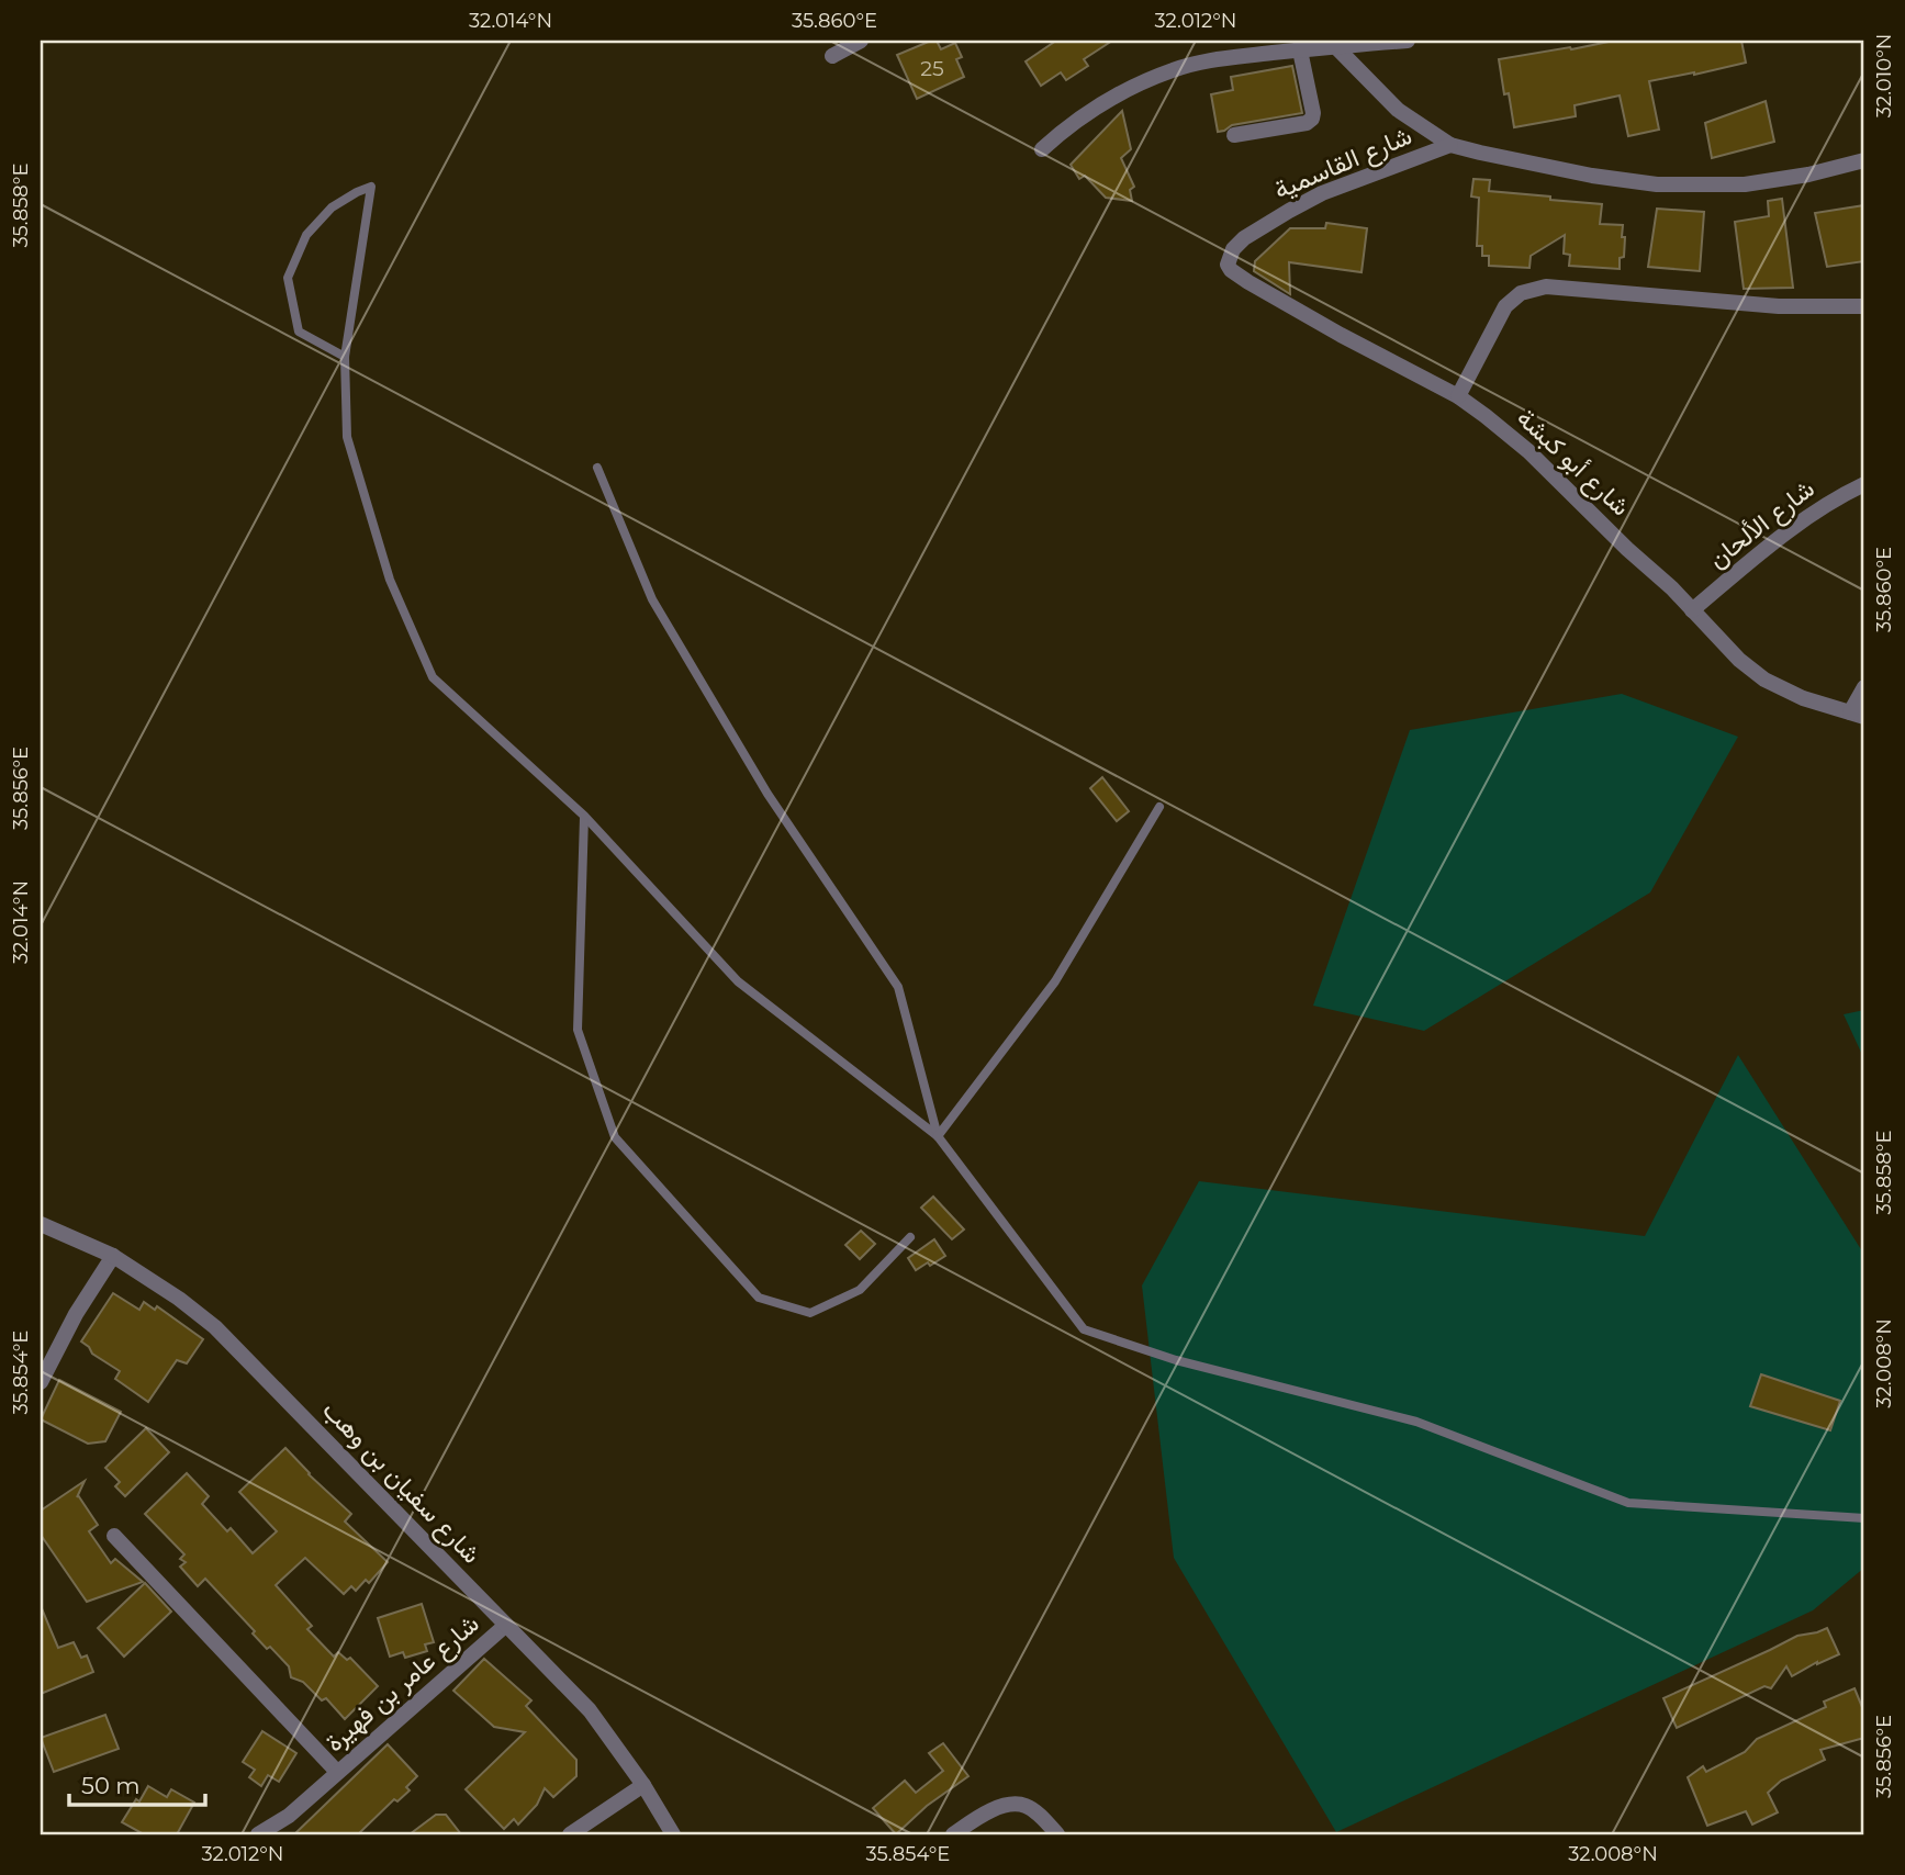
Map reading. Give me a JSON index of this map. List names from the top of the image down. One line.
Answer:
{"streets":{"street":["شارع القاسمية","شارع أبو كبشة","شارع الألحان","شارع سفيان بن وهب","شارع عامر بن فهيرة"]},"crossings":[["شارع القاسمية","شارع أبو كبشة"],["شارع أبو كبشة","شارع الألحان"],["شارع سفيان بن وهب","شارع عامر بن فهيرة"]],"house_numbers":["25"],"scale_bar":"50 m","coordinates":["32.014°N","35.860°E","32.012°N","32.010°N","35.858°E","35.856°E","32.008°N","35.854°E"]}
